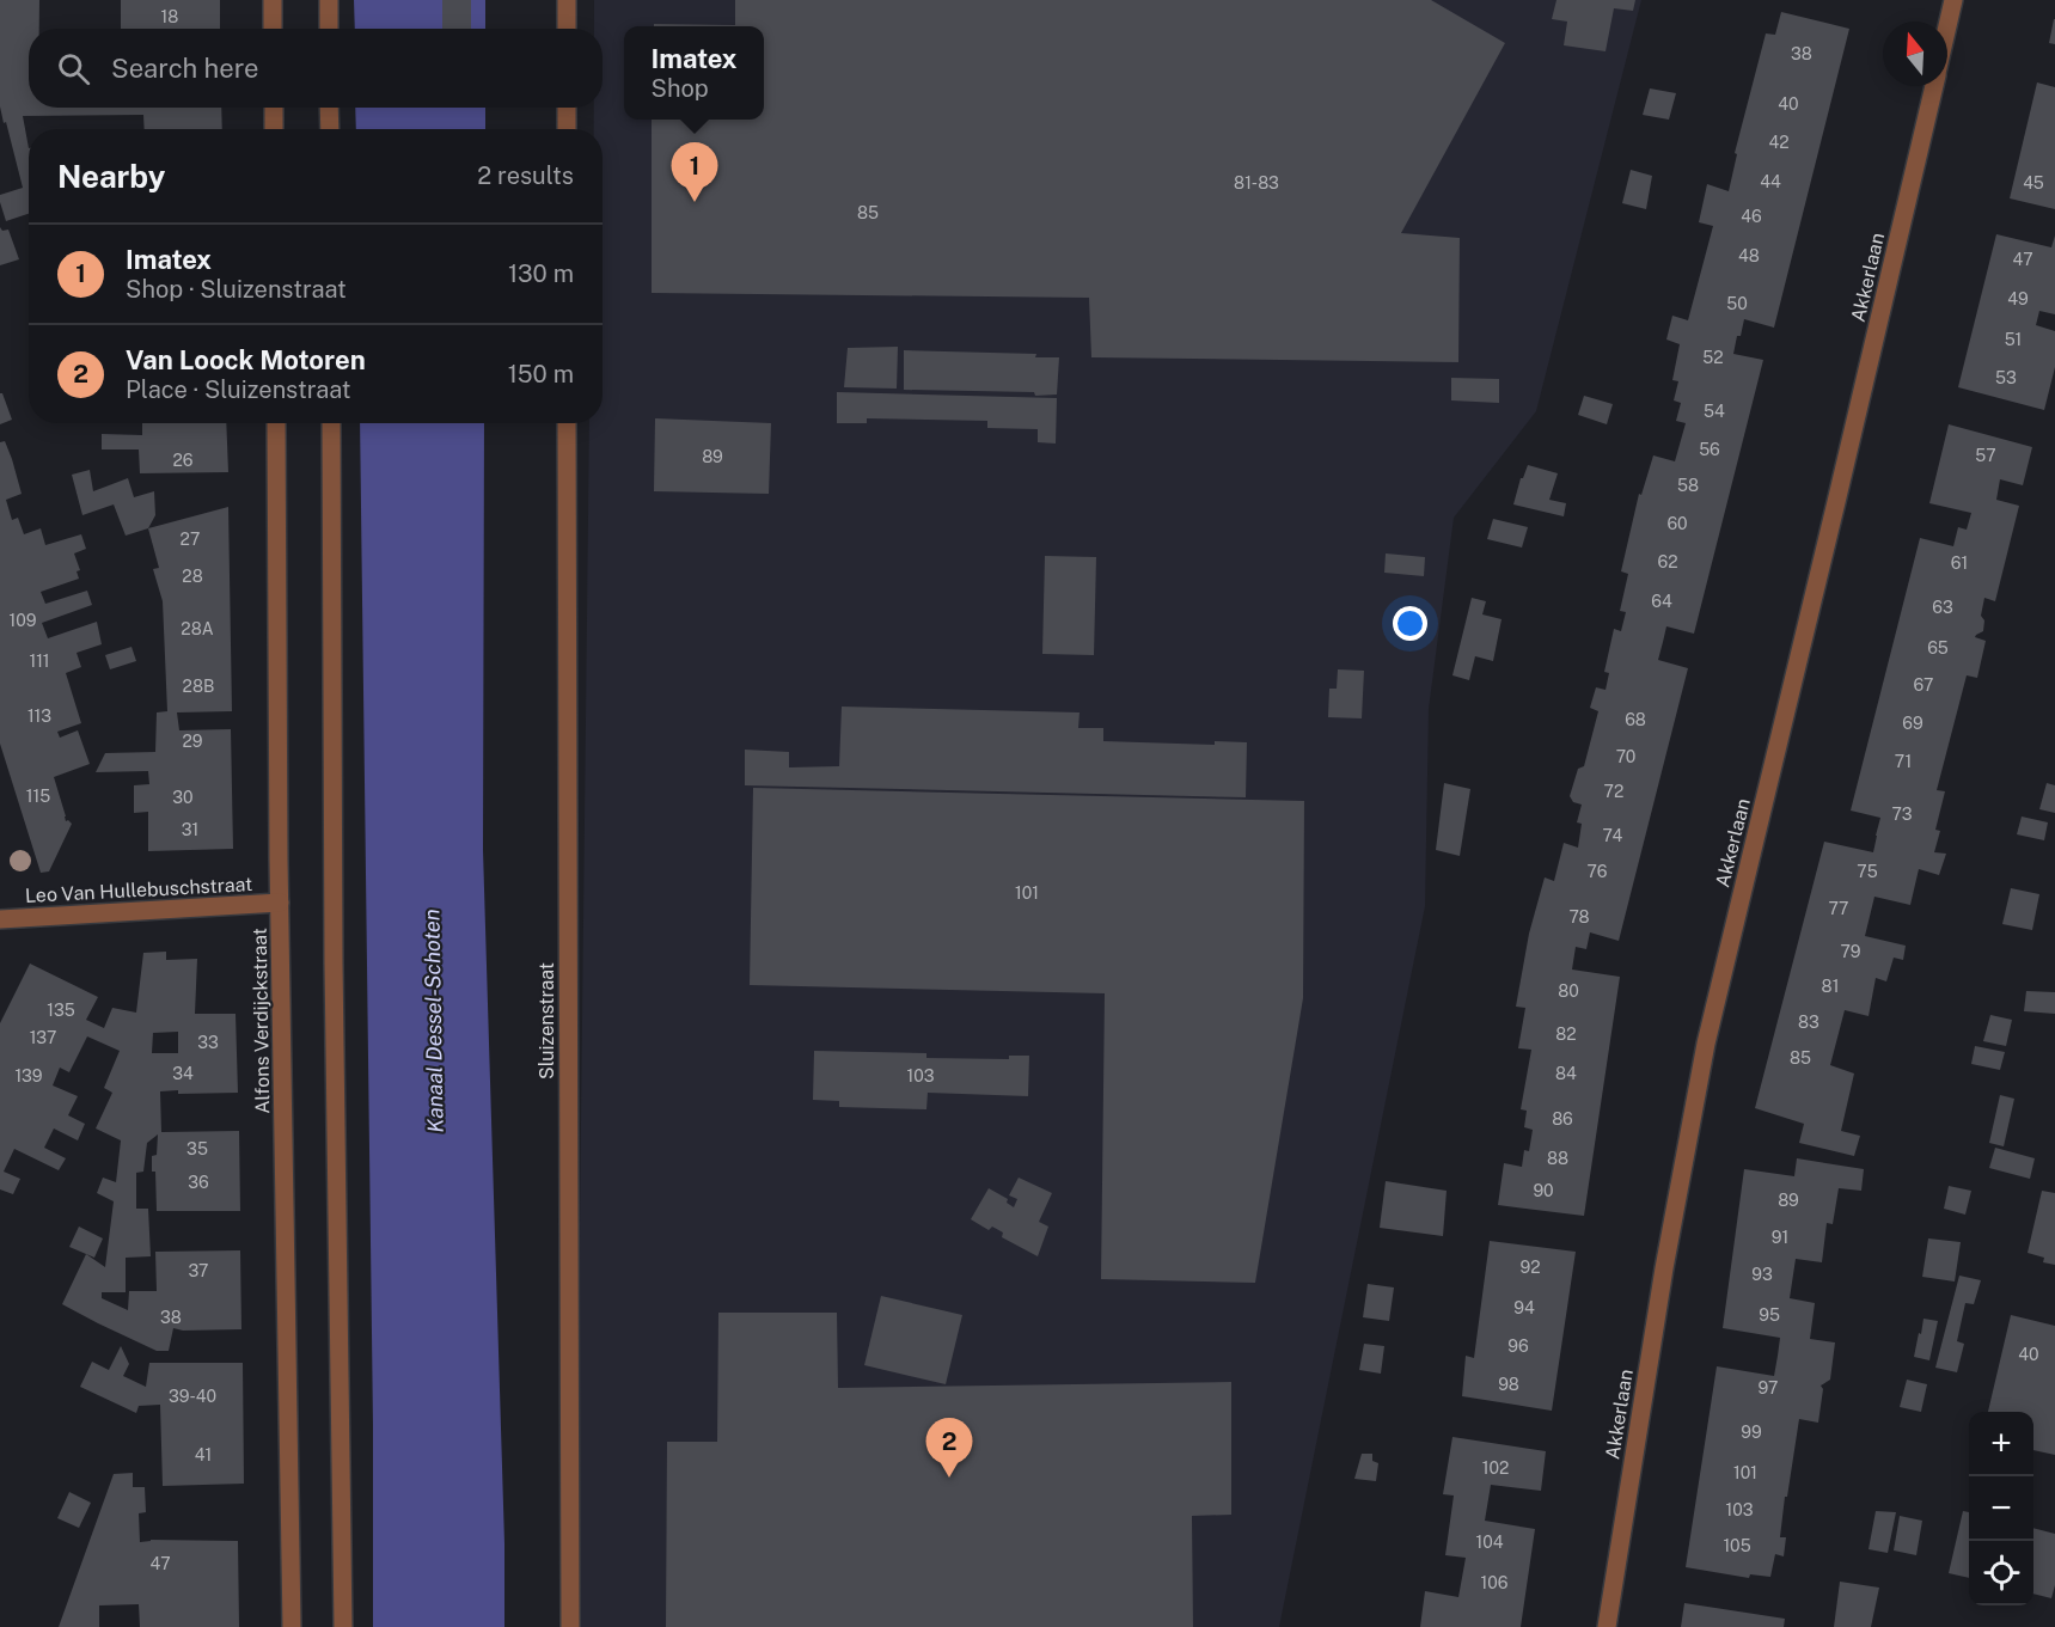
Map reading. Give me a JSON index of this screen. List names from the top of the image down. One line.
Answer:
{"streets":{"street":["Akkerlaan","Leo Van Hullebuschstraat","Alfons Verdijckstraat","Sluizenstraat"]},"crossings":[["Leo Van Hullebuschstraat","Alfons Verdijckstraat"]],"water":["Kanaal Dessel-Schoten"],"house_numbers":["18","38","40","42","44","81-83","45","85","46","48","47","49","50","51","52","53","54","56","57","89","26","58","60","27","62","61","28","64","63","109","28A","65","111","67","28B","113","68","69","29","70","71","72","115","30","73","31","74","76","75","101","77","78","79","81","80","135","83","82","137","33","85","34","84","139","103","86","35","88","36","90","89","91","92","37","93","94","95","38","96","40","98","97","39-40","99","41","102","101","103","104","105","47","106"],"north":"top","page":{"popup":["Imatex","Shop"],"search":"Search here","heading":["Nearby","2 results"],"pins":["1","2"],"list":[{"mark":"1","name":"Imatex","note":"Shop · Sluizenstraat","value":"130 m"},{"mark":"2","name":"Van Loock Motoren","note":"Place · Sluizenstraat","value":"150 m"}],"map_buttons":["+","−"]}}
